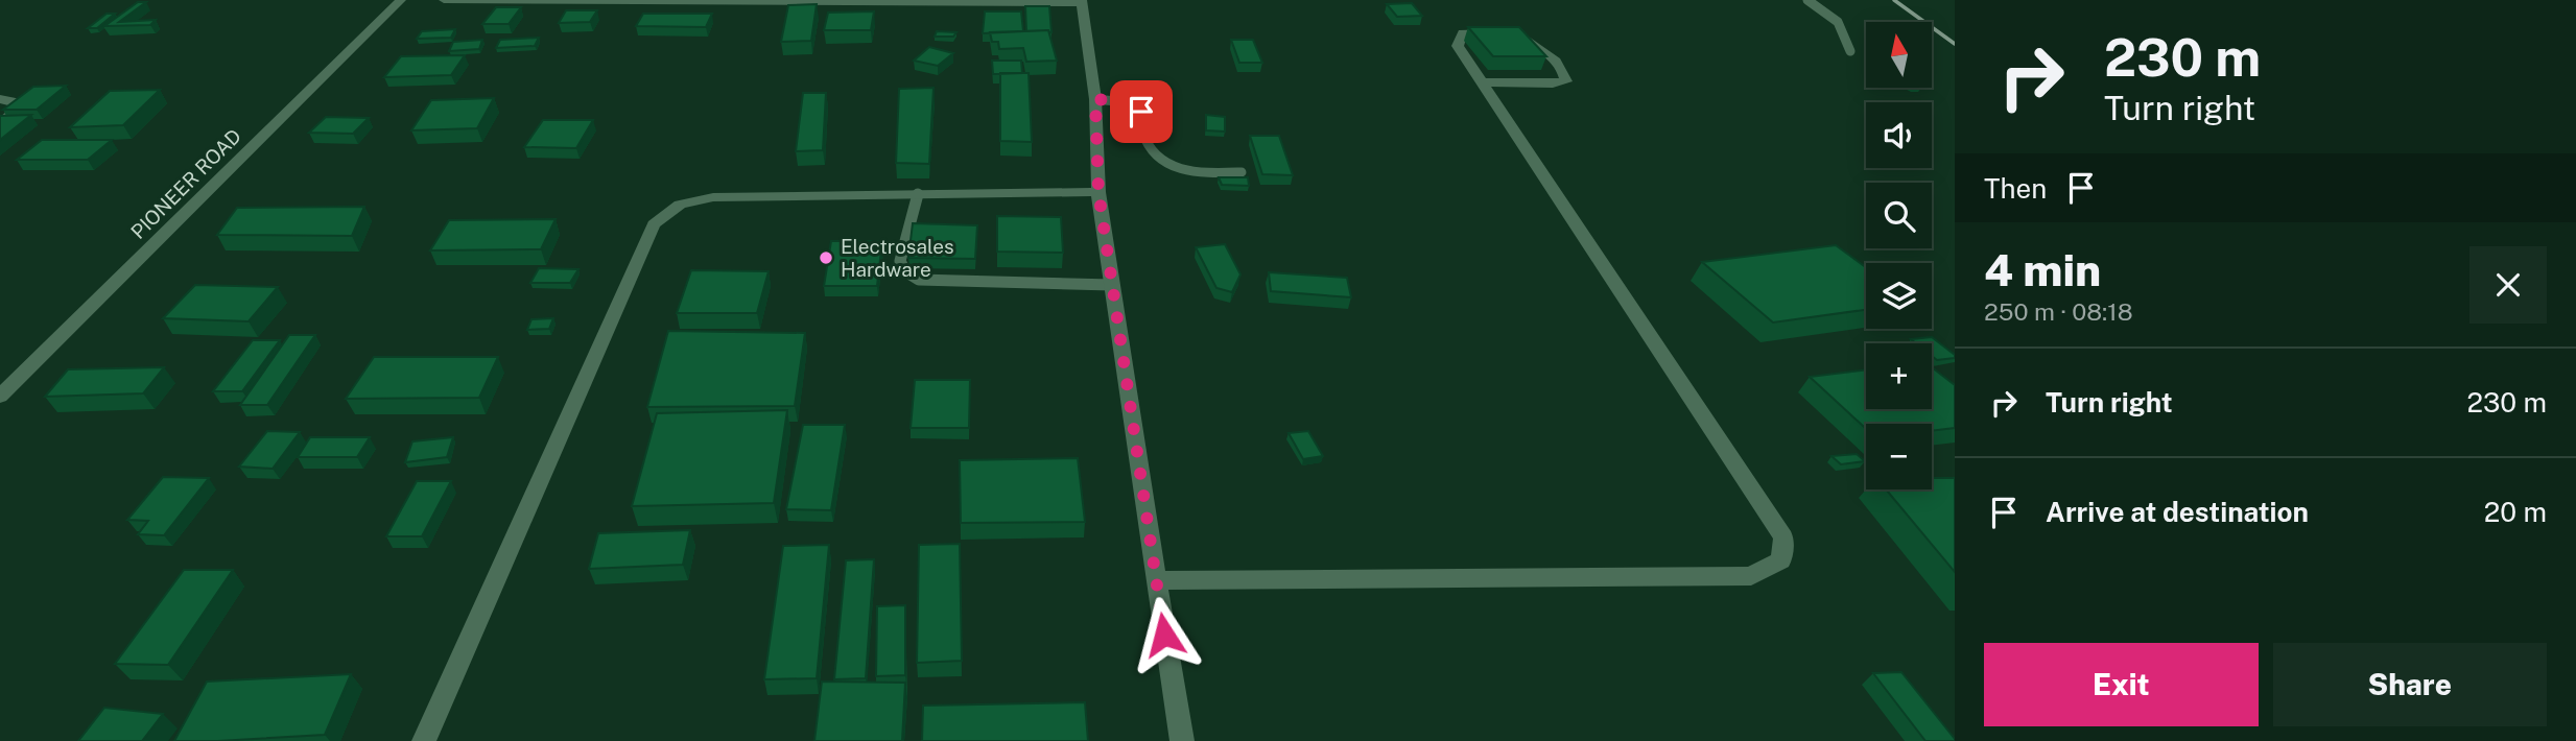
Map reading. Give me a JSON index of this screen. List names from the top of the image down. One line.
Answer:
{"streets":{"street":["PIONEER ROAD"]},"places":["Electrosales Hardware"],"north":"top","page":{"turn":["230 m","Turn right"],"map_buttons":["+","−"],"then":"Then","heading":["4 min","250 m · 08:18"],"list":[{"name":"Turn right","value":"230 m"},{"name":"Arrive at destination","value":"20 m"}],"buttons":["Exit","Share"]}}
